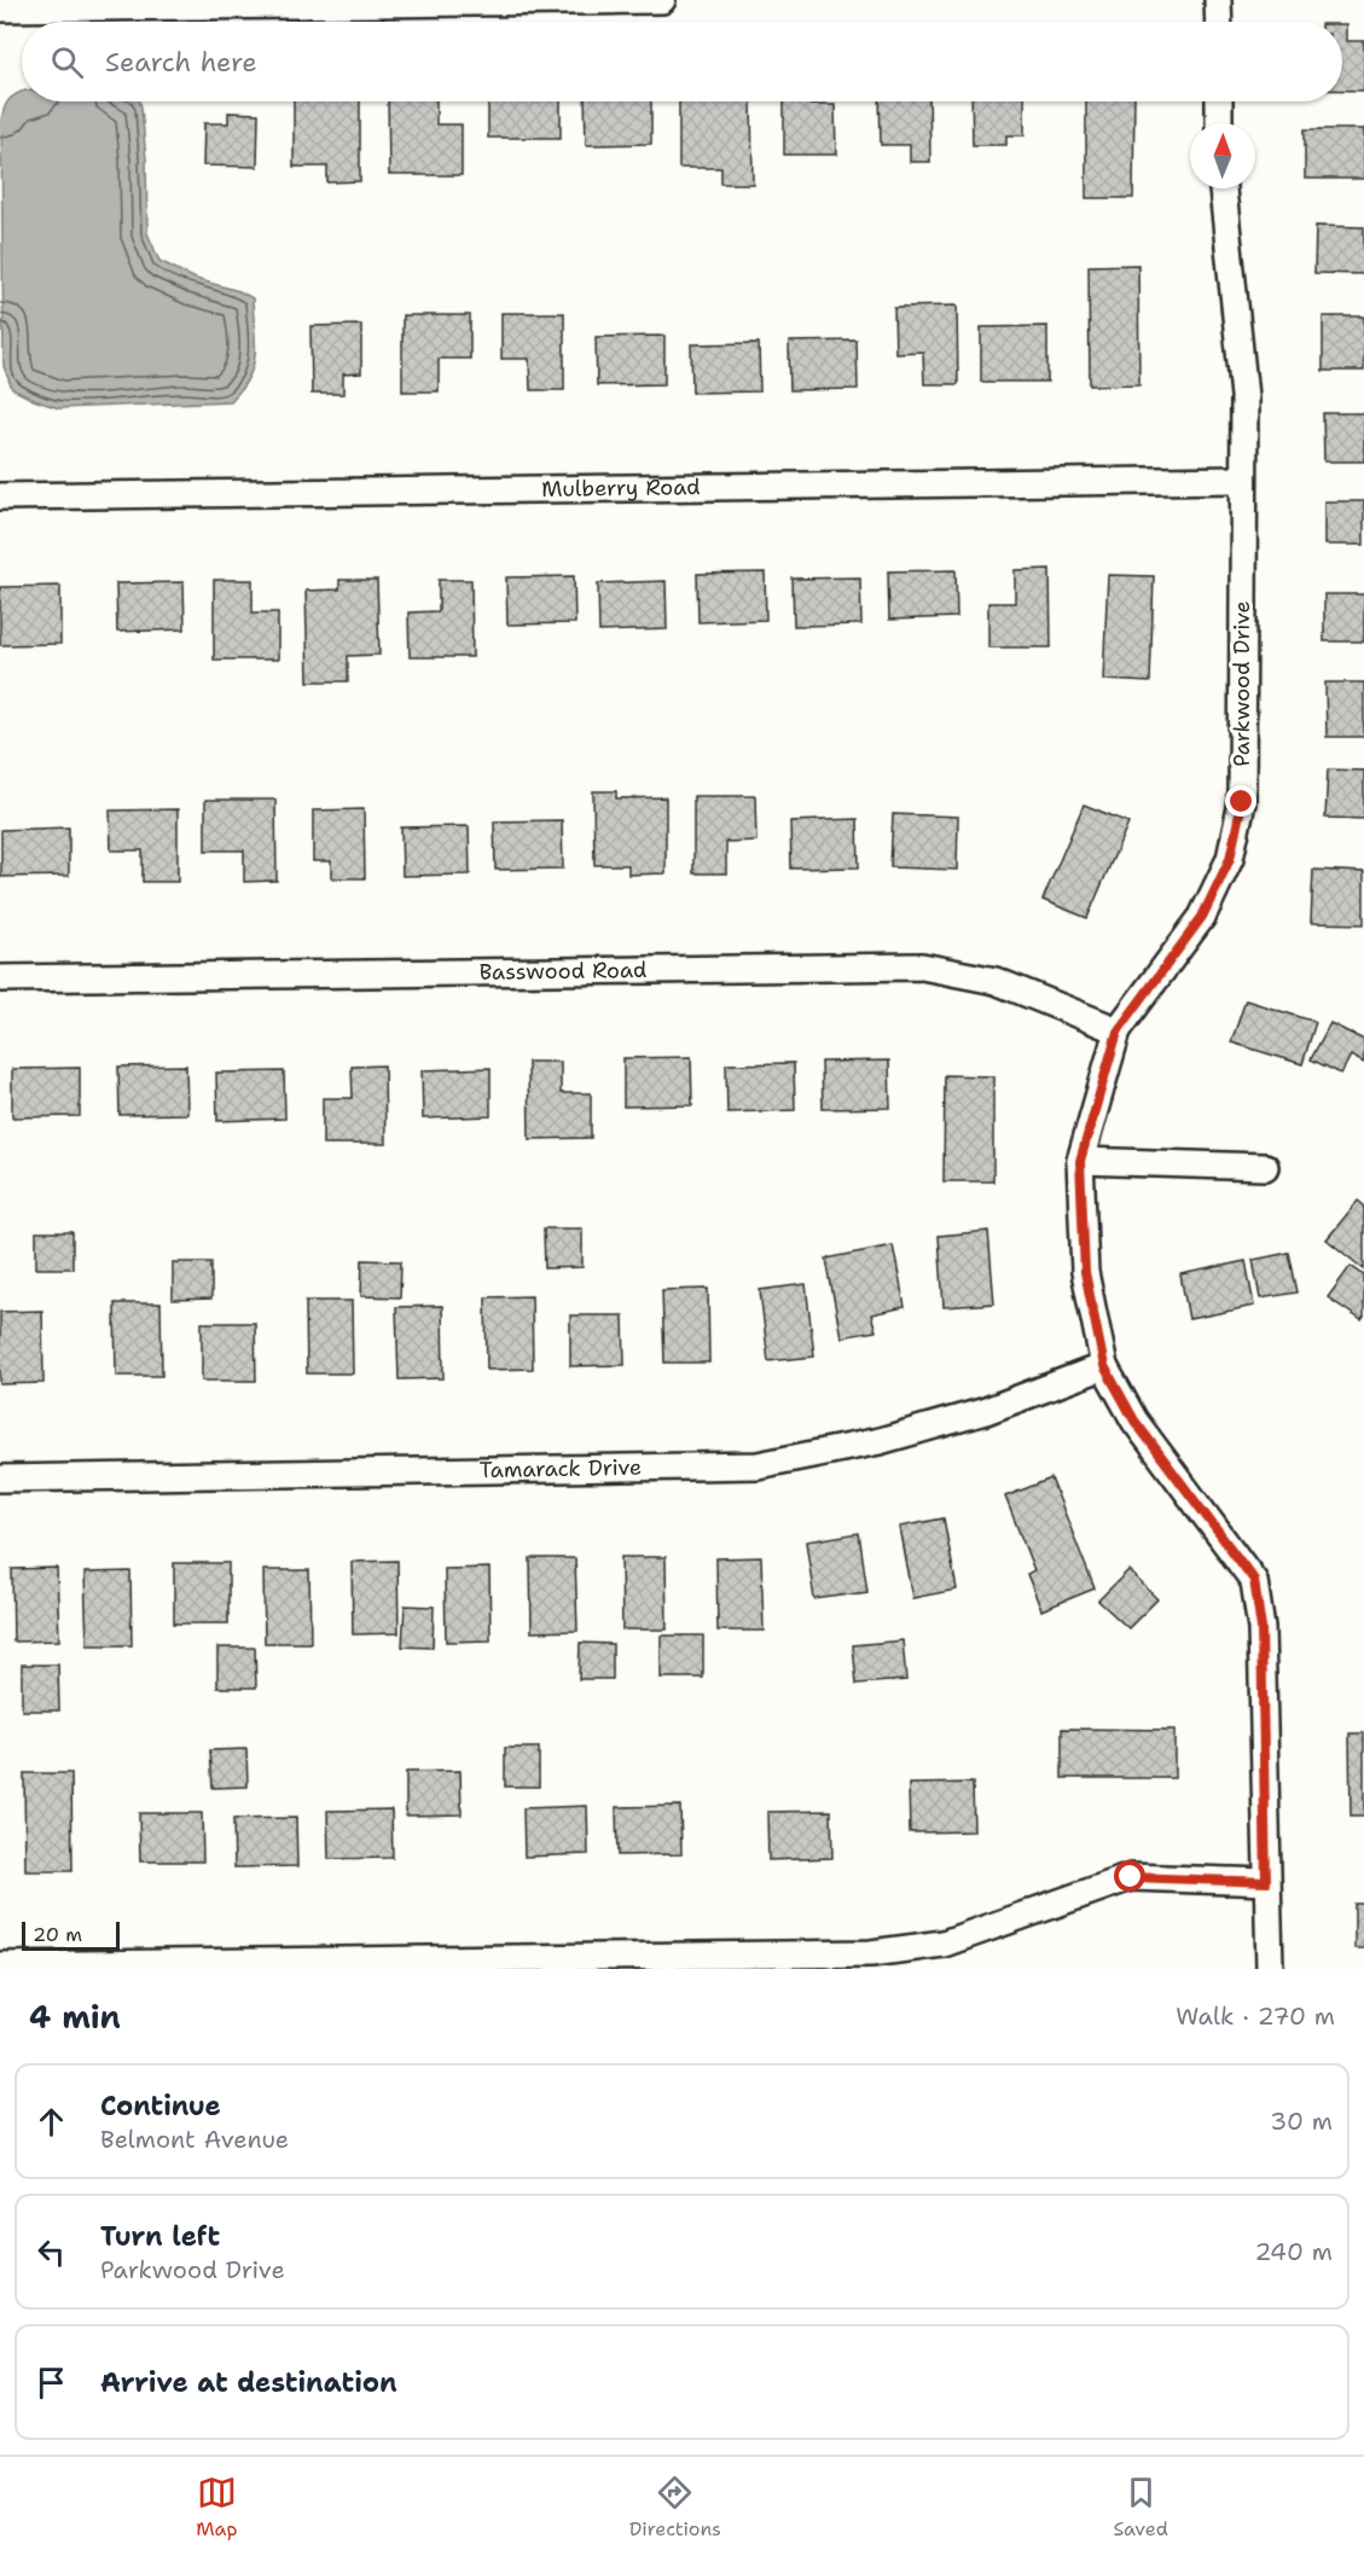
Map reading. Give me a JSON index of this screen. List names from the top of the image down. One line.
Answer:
{"streets":{"street":["Mulberry Road","Parkwood Drive","Basswood Road","Tamarack Drive"]},"crossings":[["Mulberry Road","Parkwood Drive"],["Parkwood Drive","Basswood Road"],["Parkwood Drive","Tamarack Drive"]],"scale_bar":"20 m","north":"top","page":{"search":"Search here","scale":"20 m","heading":["4 min","Walk · 270 m"],"list":[["Continue","Belmont Avenue","30 m"],["Turn left","Parkwood Drive","240 m"],"Arrive at destination"],"nav":["Map","Directions","Saved"]}}
